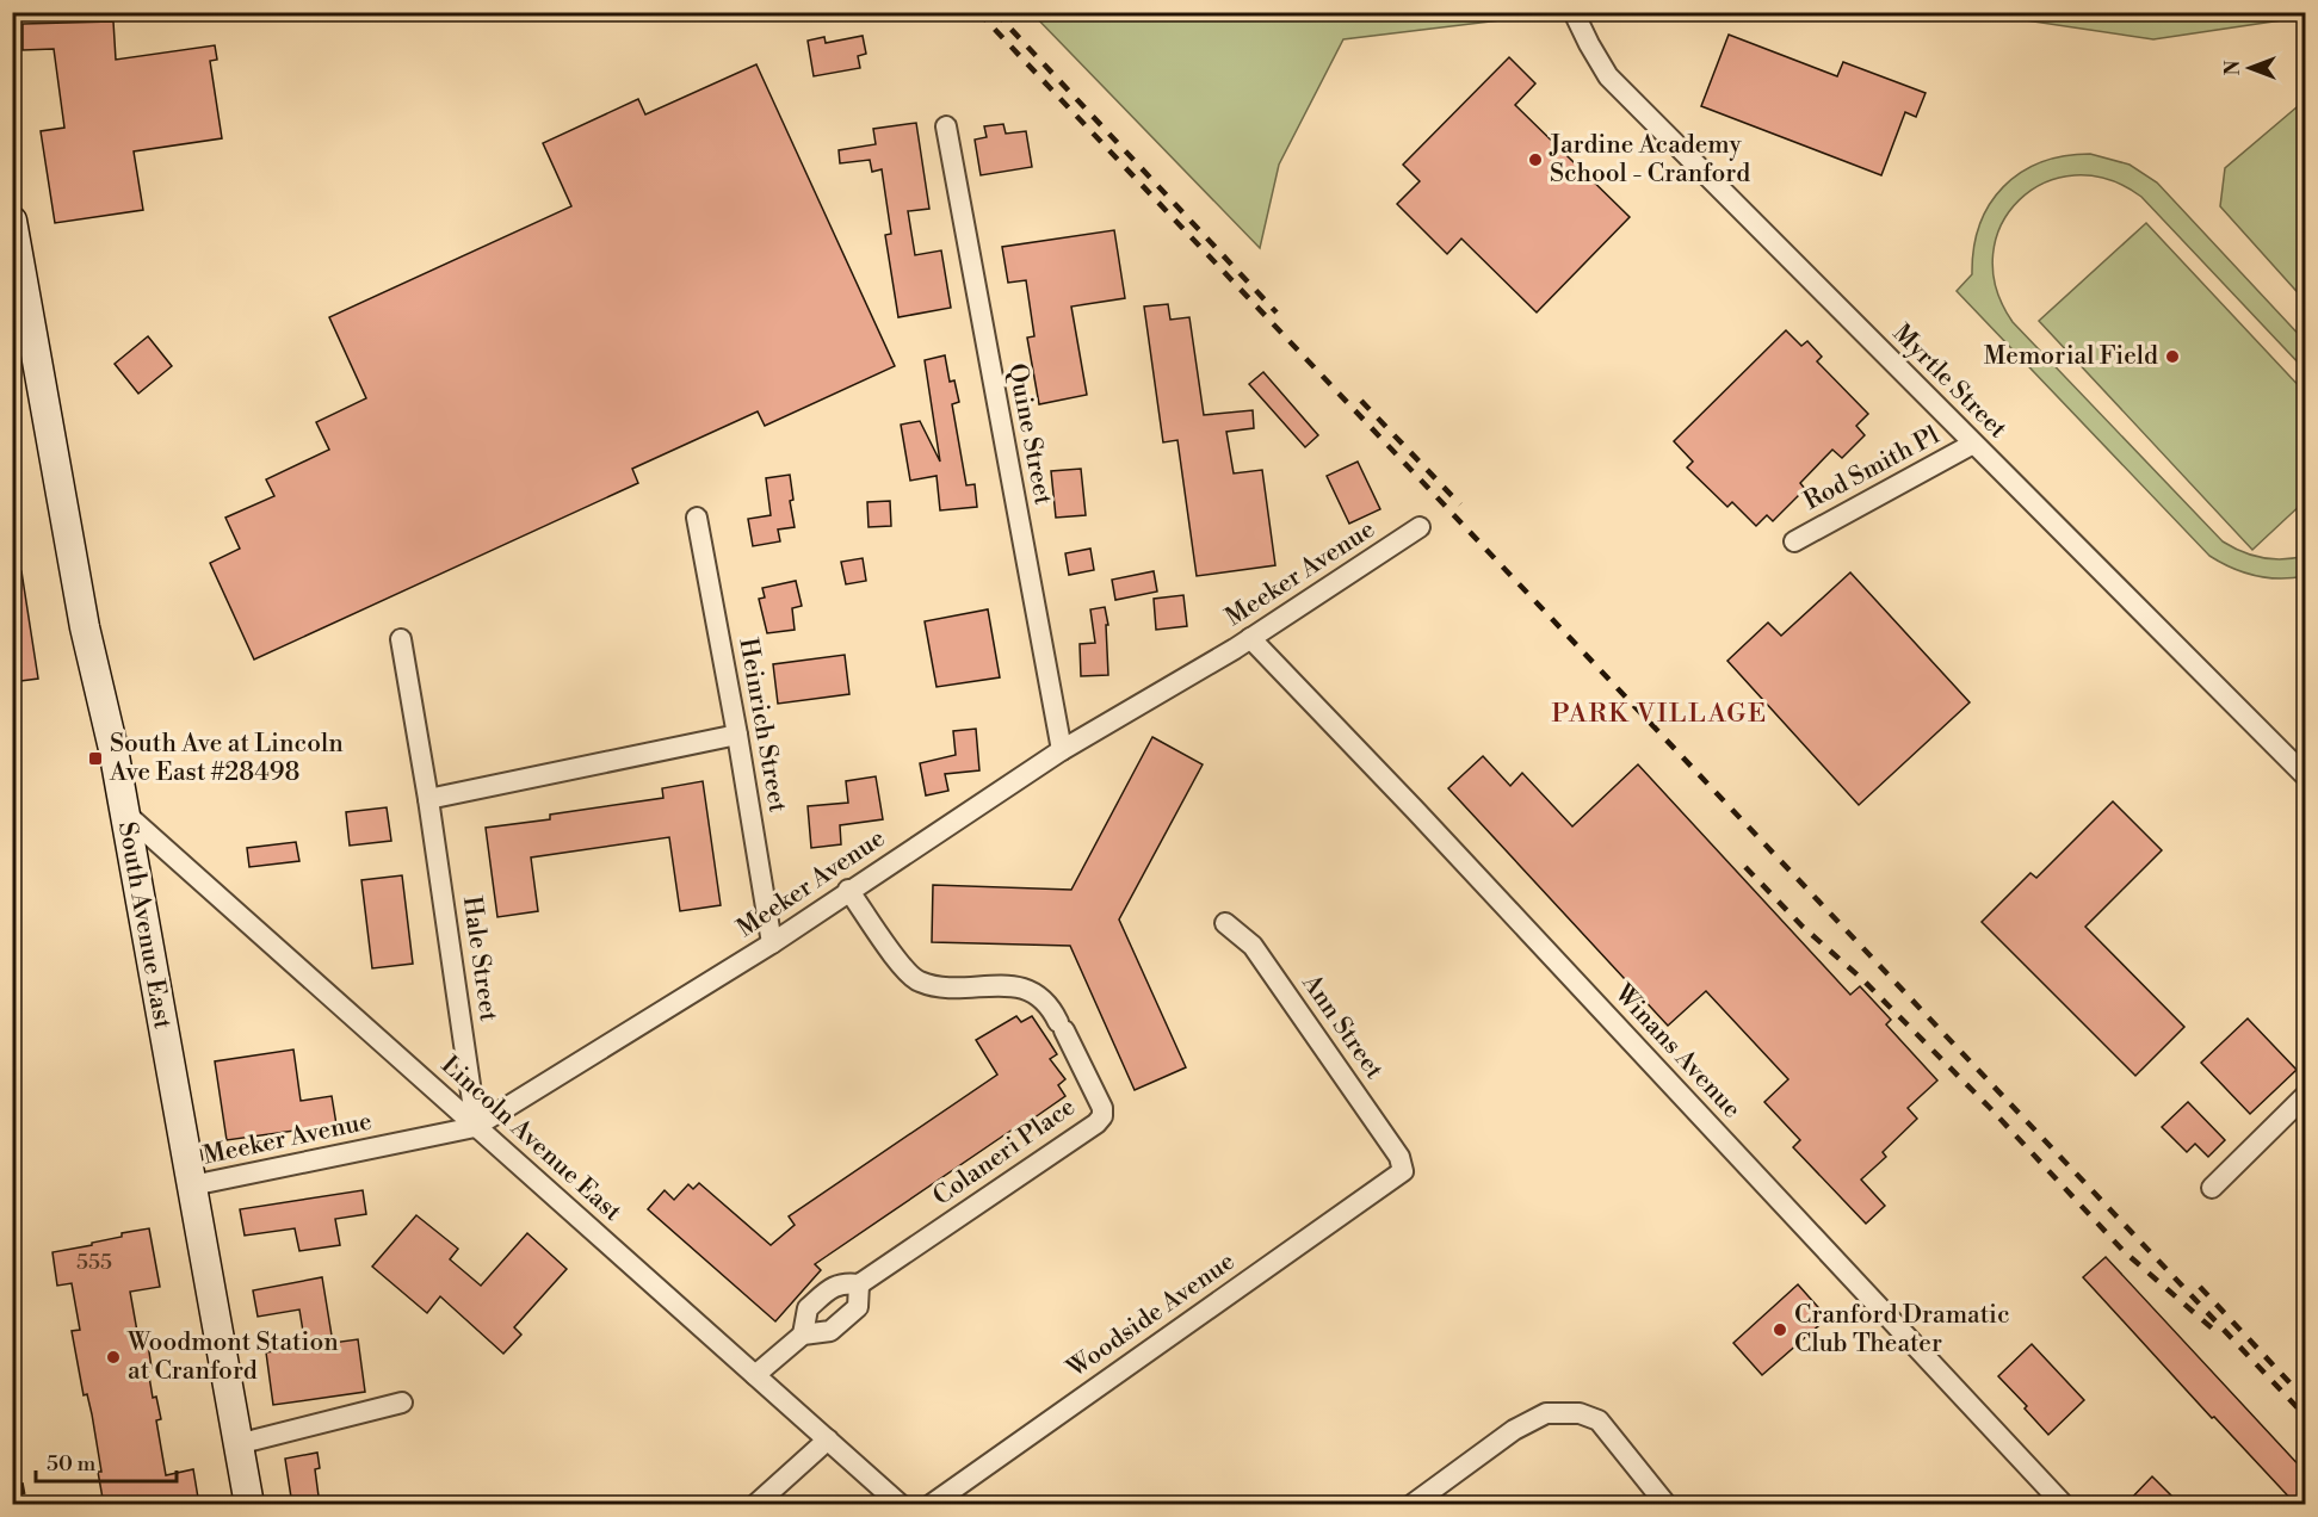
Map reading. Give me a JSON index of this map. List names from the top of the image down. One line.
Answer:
{"streets":{"main road":["South Avenue East"],"street":["Myrtle Street","Quine Street","Rod Smith Pl","Meeker Avenue","Heinrich Street","Hale Street","Ann Street","Winans Avenue","Lincoln Avenue East","Colaneri Place","Woodside Avenue"]},"crossings":[["Myrtle Street","Rod Smith Pl"],["Quine Street","Meeker Avenue"],["Meeker Avenue","Heinrich Street"],["Meeker Avenue","South Avenue East"],["Meeker Avenue","Hale Street"],["Meeker Avenue","Winans Avenue"],["Meeker Avenue","Lincoln Avenue East"],["Meeker Avenue","Colaneri Place"],["South Avenue East","Lincoln Avenue East"],["Hale Street","Lincoln Avenue East"],["Ann Street","Woodside Avenue"]],"districts":["PARK VILLAGE"],"places":{"other":["Jardine Academy School - Cranford","Memorial Field","Cranford Dramatic Club Theater","Woodmont Station at Cranford"],"transit":["South Ave at Lincoln Ave East #28498"]},"house_numbers":["555"],"scale_bar":"50 m","north":"left"}
